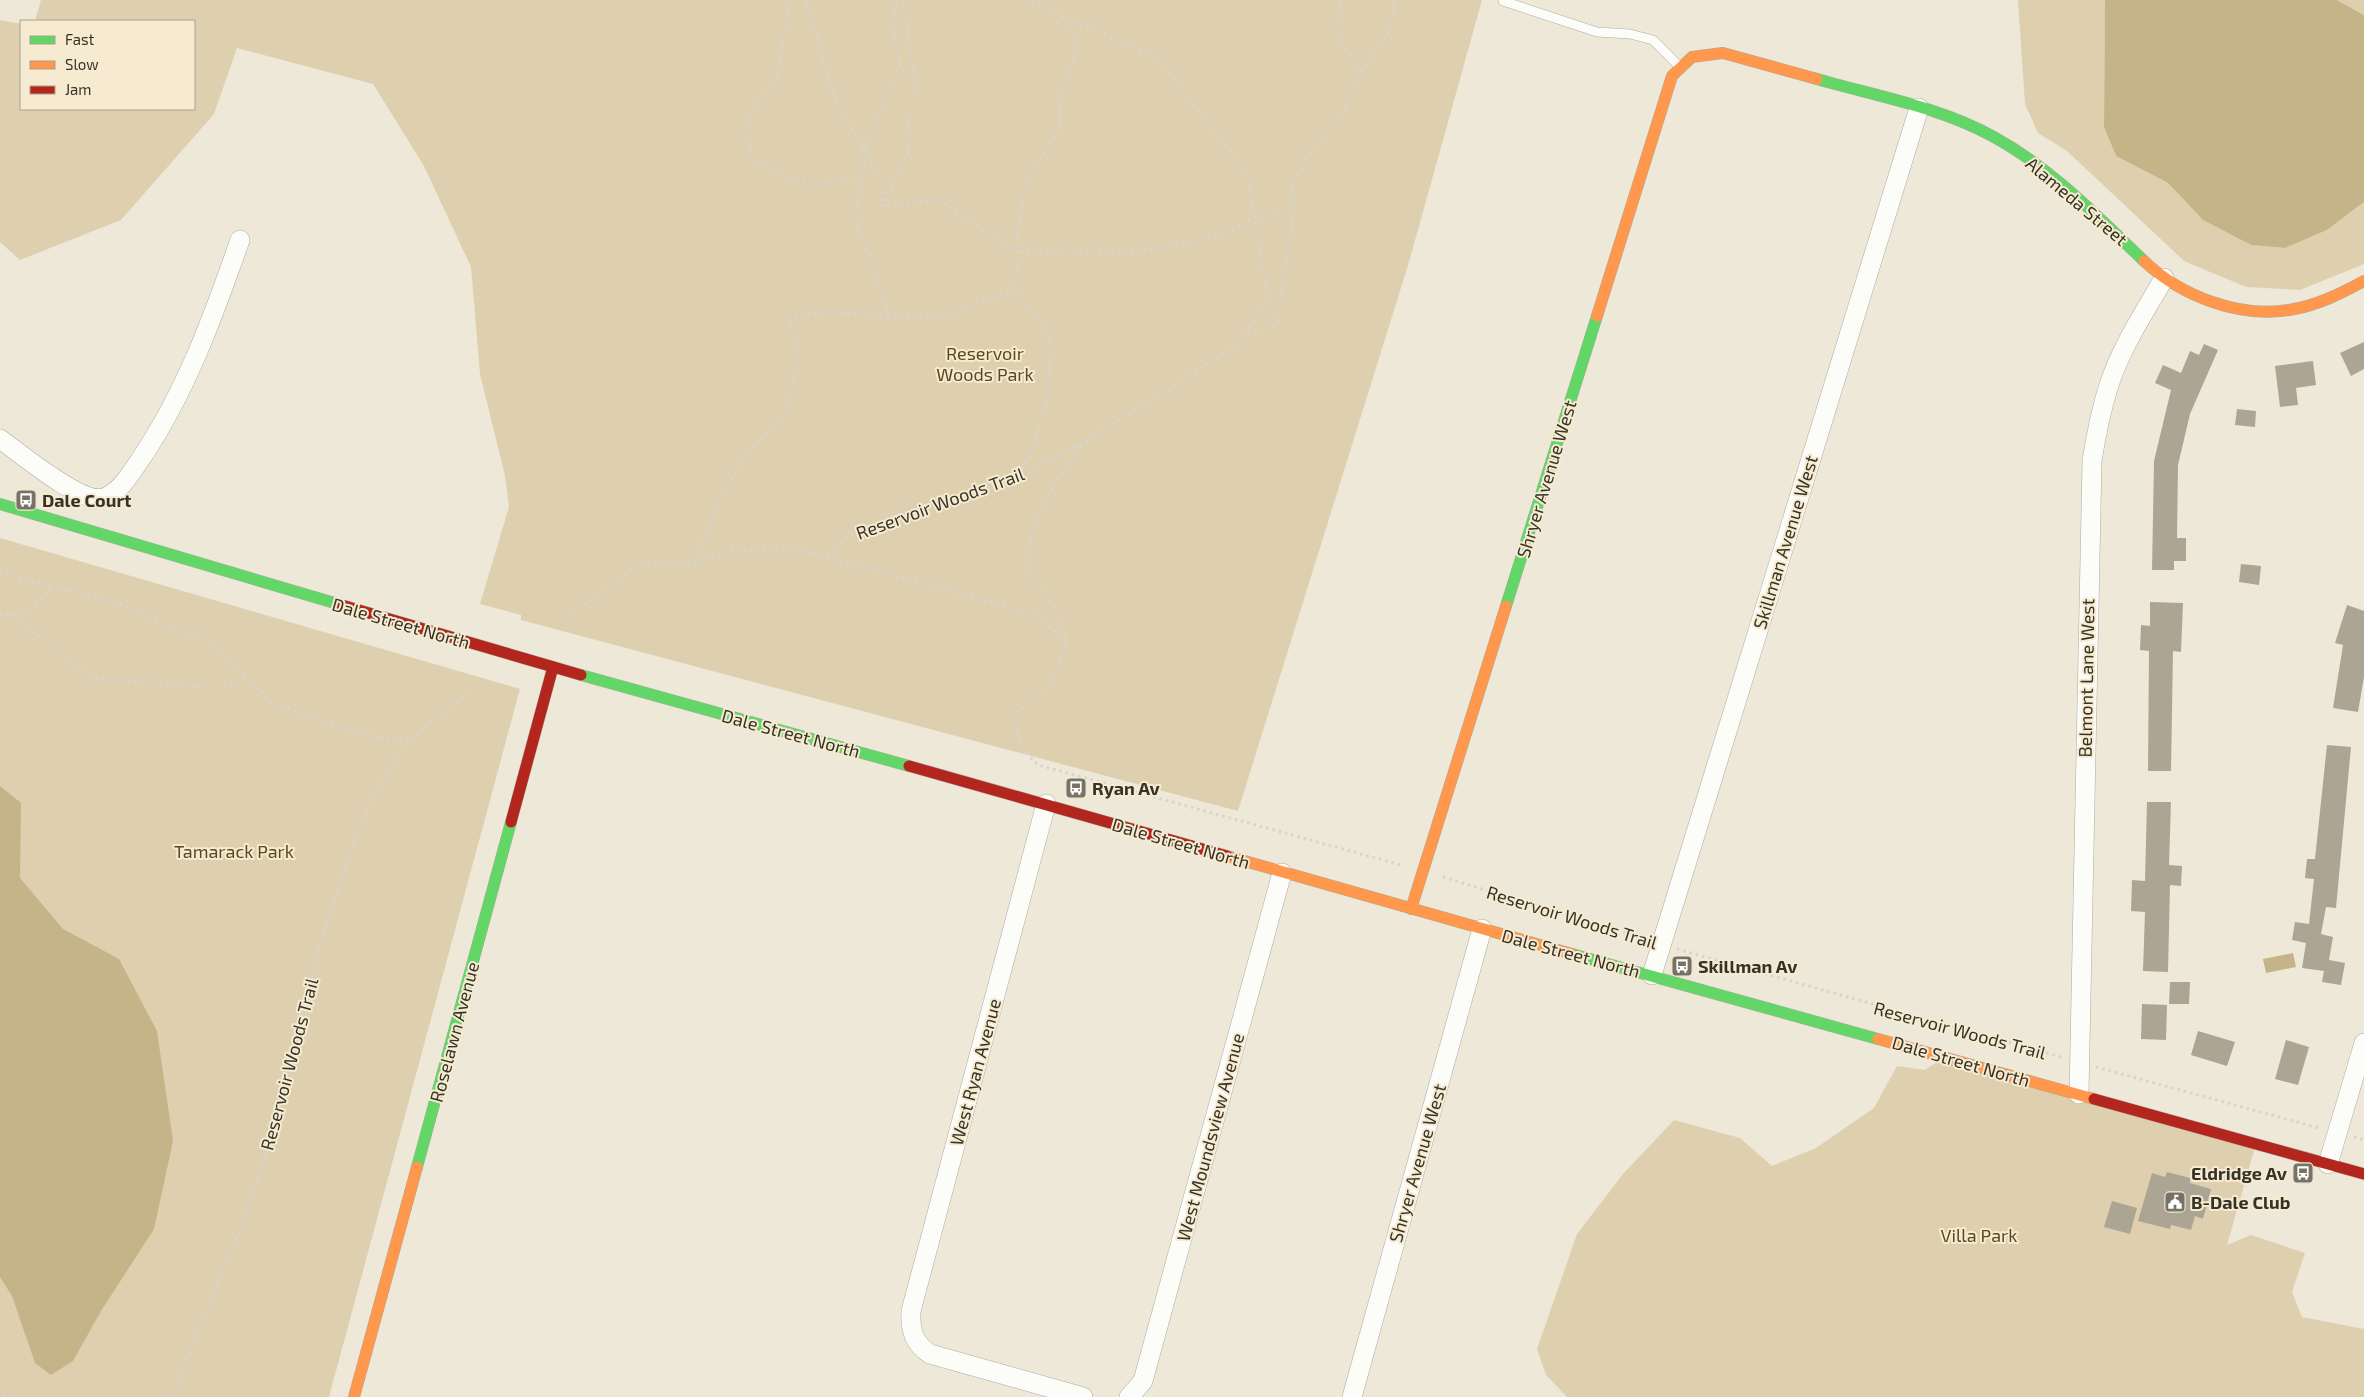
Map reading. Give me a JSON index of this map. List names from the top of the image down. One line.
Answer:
{"streets":{"main road":["Alameda Street","Shryer Avenue West","Dale Street North","Roselawn Avenue"],"street":["Skillman Avenue West","Belmont Lane West","West Ryan Avenue","West Moundsview Avenue"],"path":["Reservoir Woods Trail"]},"crossings":[["Alameda Street","Shryer Avenue West"],["Alameda Street","Skillman Avenue West"],["Alameda Street","Belmont Lane West"],["Shryer Avenue West","Reservoir Woods Trail"],["Shryer Avenue West","Dale Street North"],["Reservoir Woods Trail","Skillman Avenue West"],["Reservoir Woods Trail","Belmont Lane West"],["Skillman Avenue West","Dale Street North"],["Dale Street North","Belmont Lane West"],["Dale Street North","Roselawn Avenue"],["Dale Street North","West Ryan Avenue"],["Dale Street North","West Moundsview Avenue"]],"parks":["Reservoir Woods Park","Tamarack Park","Villa Park"],"places":{"bus stop":["Dale Court","Ryan Av","Skillman Av","Eldridge Av"],"public building":["B-Dale Club"]},"legend":["Fast","Slow","Jam"]}
